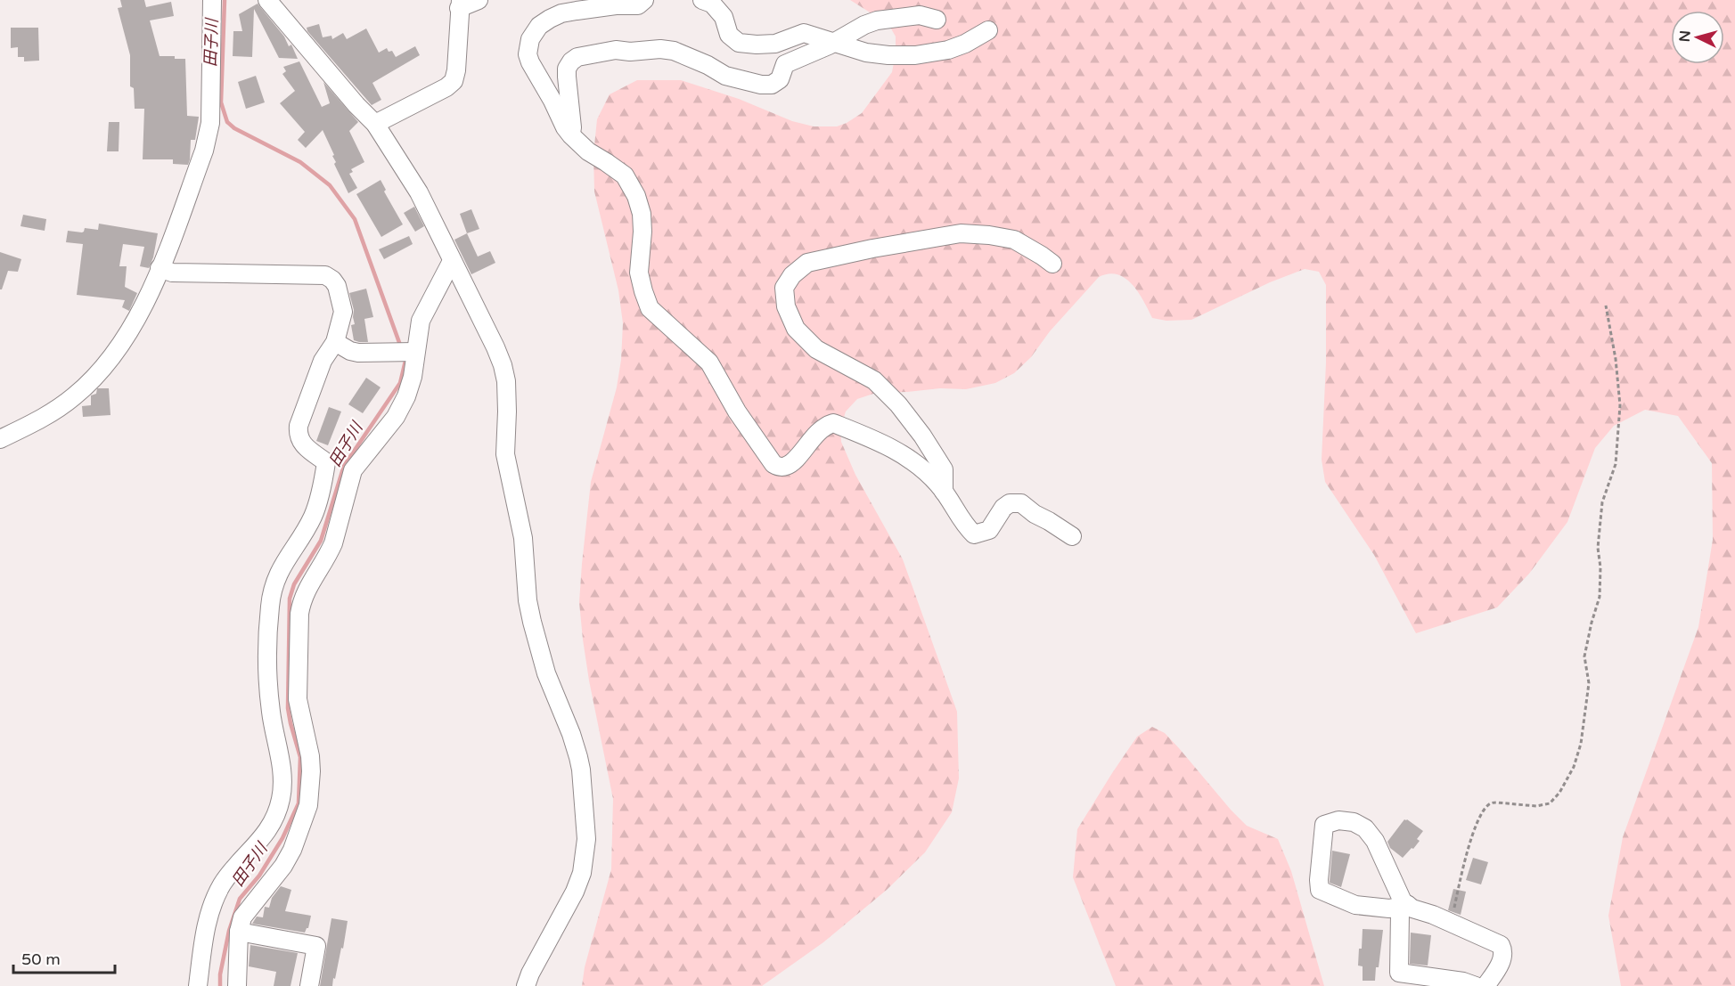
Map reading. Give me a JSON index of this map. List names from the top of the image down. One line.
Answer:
{"water":["田子川"],"scale_bar":"50 m","north":"left"}
